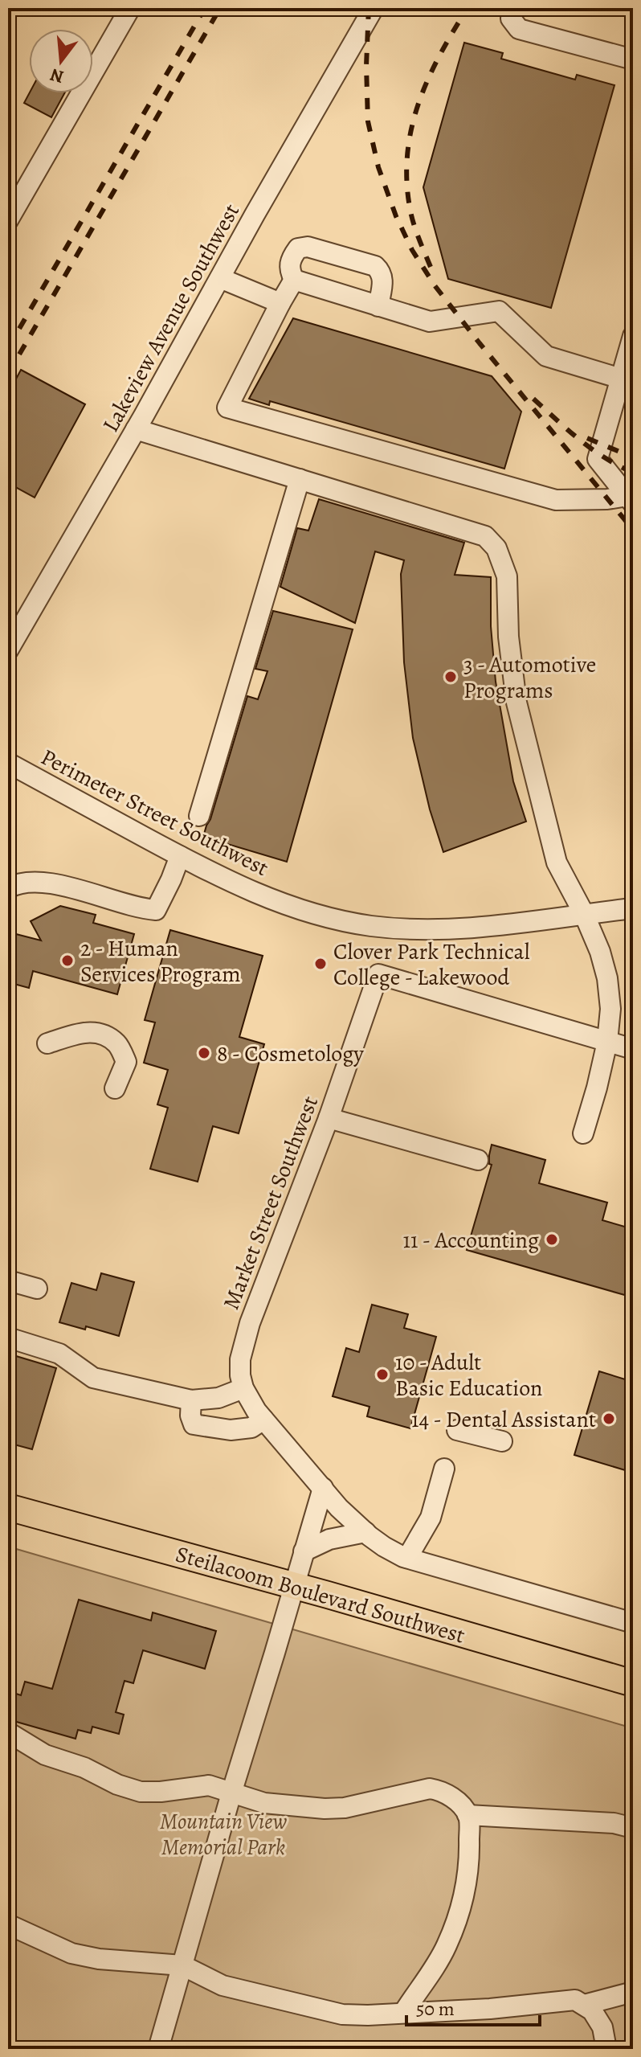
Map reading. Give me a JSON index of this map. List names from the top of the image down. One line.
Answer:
{"streets":{"main road":["Steilacoom Boulevard Southwest"],"street":["Lakeview Avenue Southwest","Perimeter Street Southwest","Market Street Southwest"]},"parks":["Mountain View Memorial Park"],"places":["3 - Automotive Programs","2 - Human Services Program","Clover Park Technical College - Lakewood","8 - Cosmetology","11 - Accounting","10 - Adult Basic Education","14 - Dental Assistant"],"scale_bar":"50 m","north":"bottom"}
